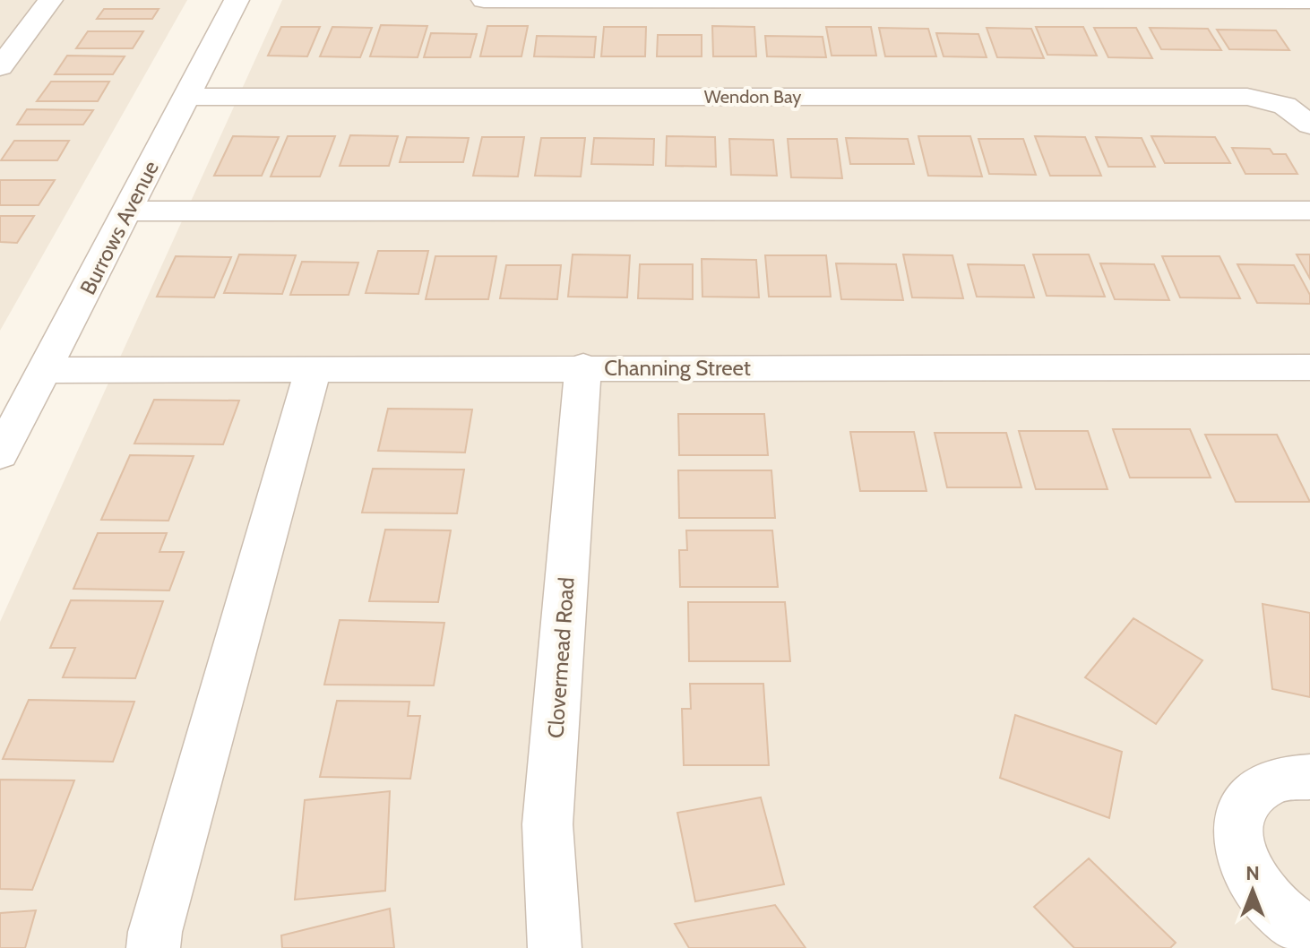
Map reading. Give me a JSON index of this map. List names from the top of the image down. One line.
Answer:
{"streets":{"street":["Wendon Bay","Burrows Avenue","Channing Street","Clovermead Road"]},"crossings":[["Wendon Bay","Burrows Avenue"],["Burrows Avenue","Channing Street"],["Channing Street","Clovermead Road"]],"north":"top"}
